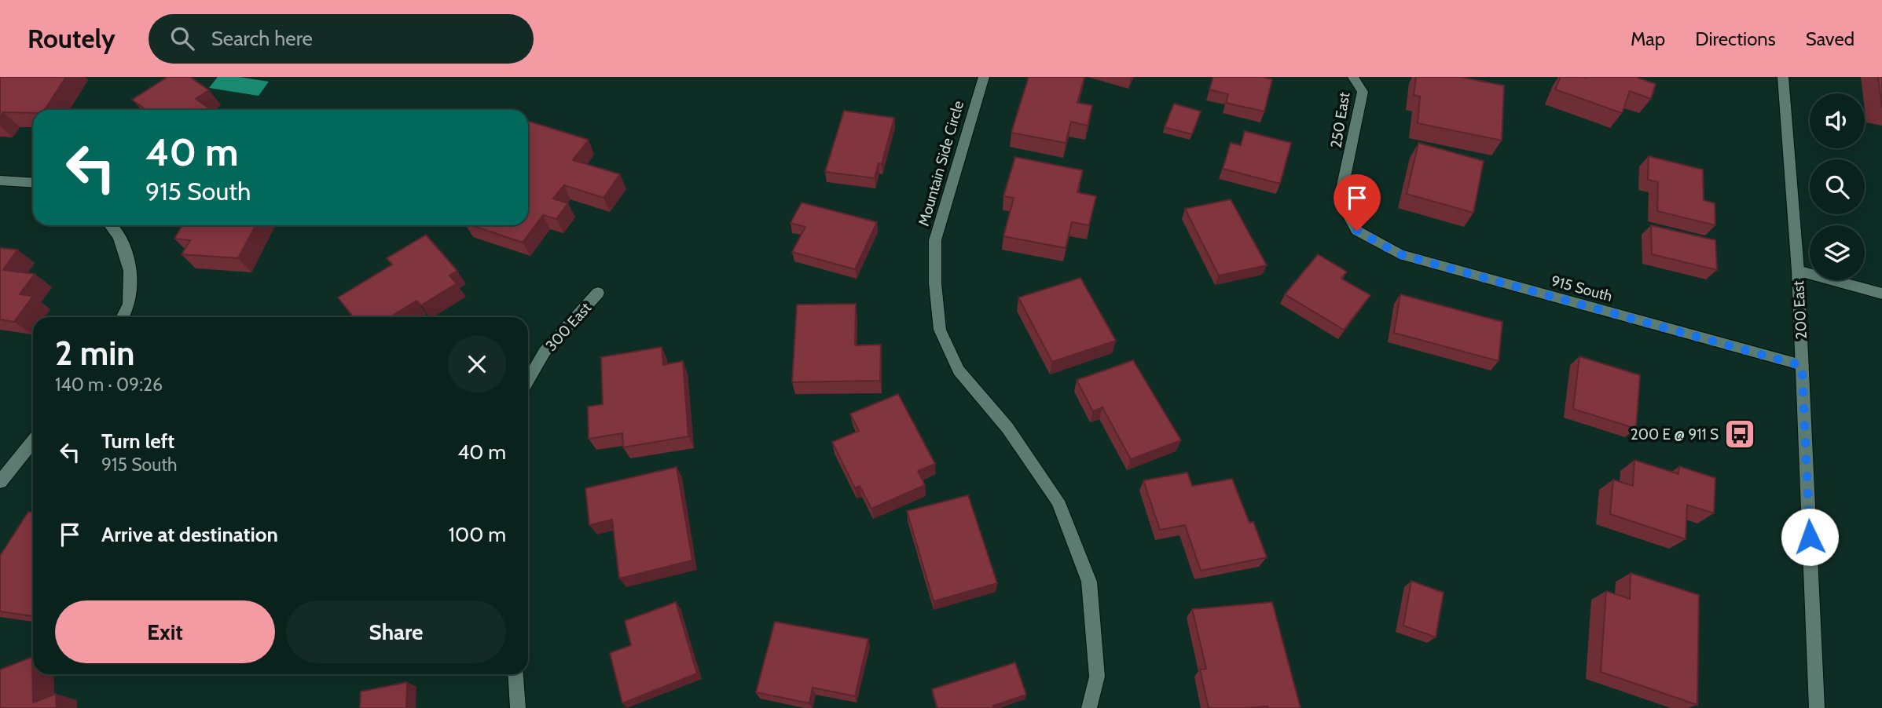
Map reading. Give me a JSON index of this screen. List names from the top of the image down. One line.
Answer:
{"streets":{"street":["250 East","Mountain Side Circle","915 South","200 East","300 East"]},"crossings":[["250 East","915 South"],["915 South","200 East"]],"places":{"bus stop":["200 E @ 911 S"]},"page":{"header":"Routely","search":"Search here","nav":["Map","Directions","Saved"],"turn":["40 m","915 South"],"heading":["2 min","140 m · 09:26"],"list":[{"name":"Turn left","note":"915 South","value":"40 m"},{"name":"Arrive at destination","value":"100 m"}],"buttons":["Exit","Share"]}}
